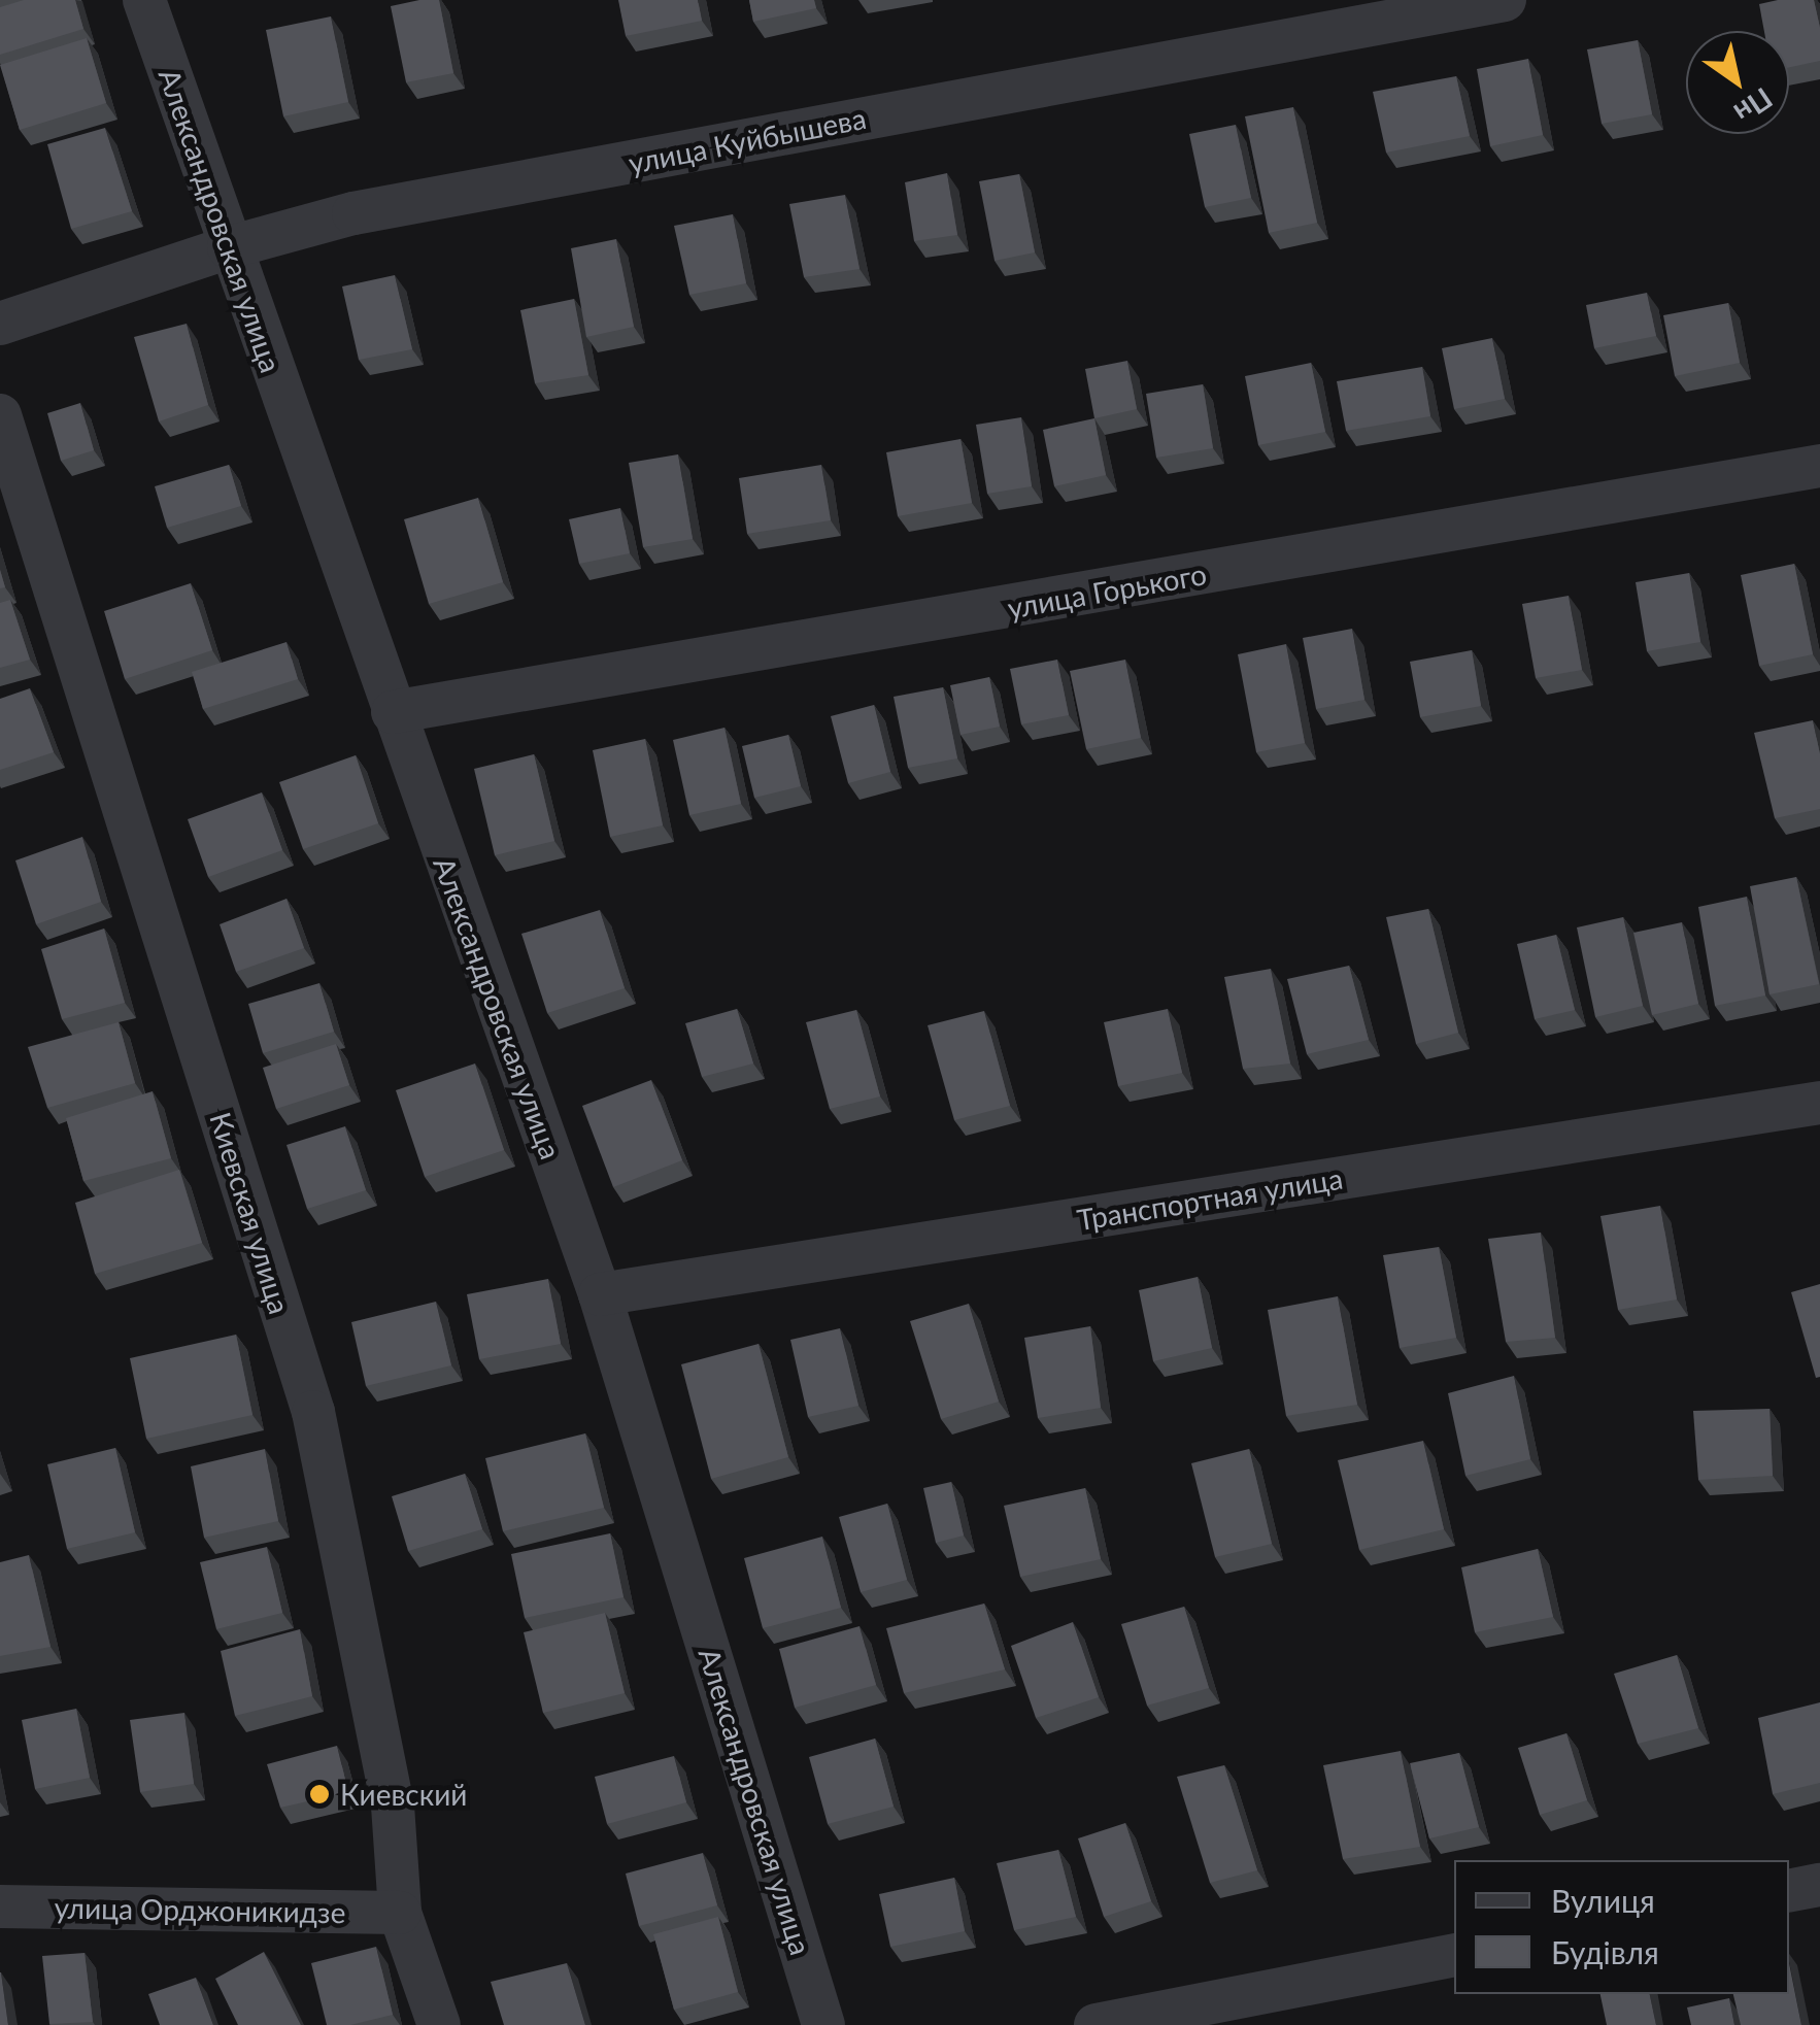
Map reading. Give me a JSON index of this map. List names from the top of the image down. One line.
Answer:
{"streets":{"street":["улица Куйбышева","Александровская улица","улица Горького","Транспортная улица","Киевская улица","улица Орджоникидзе"]},"crossings":[["улица Куйбышева","Александровская улица"],["Александровская улица","улица Горького"],["Александровская улица","Транспортная улица"],["Киевская улица","улица Орджоникидзе"]],"places":["Киевский"],"legend":["Вулиця","Будівля"],"north":"bottom right"}
